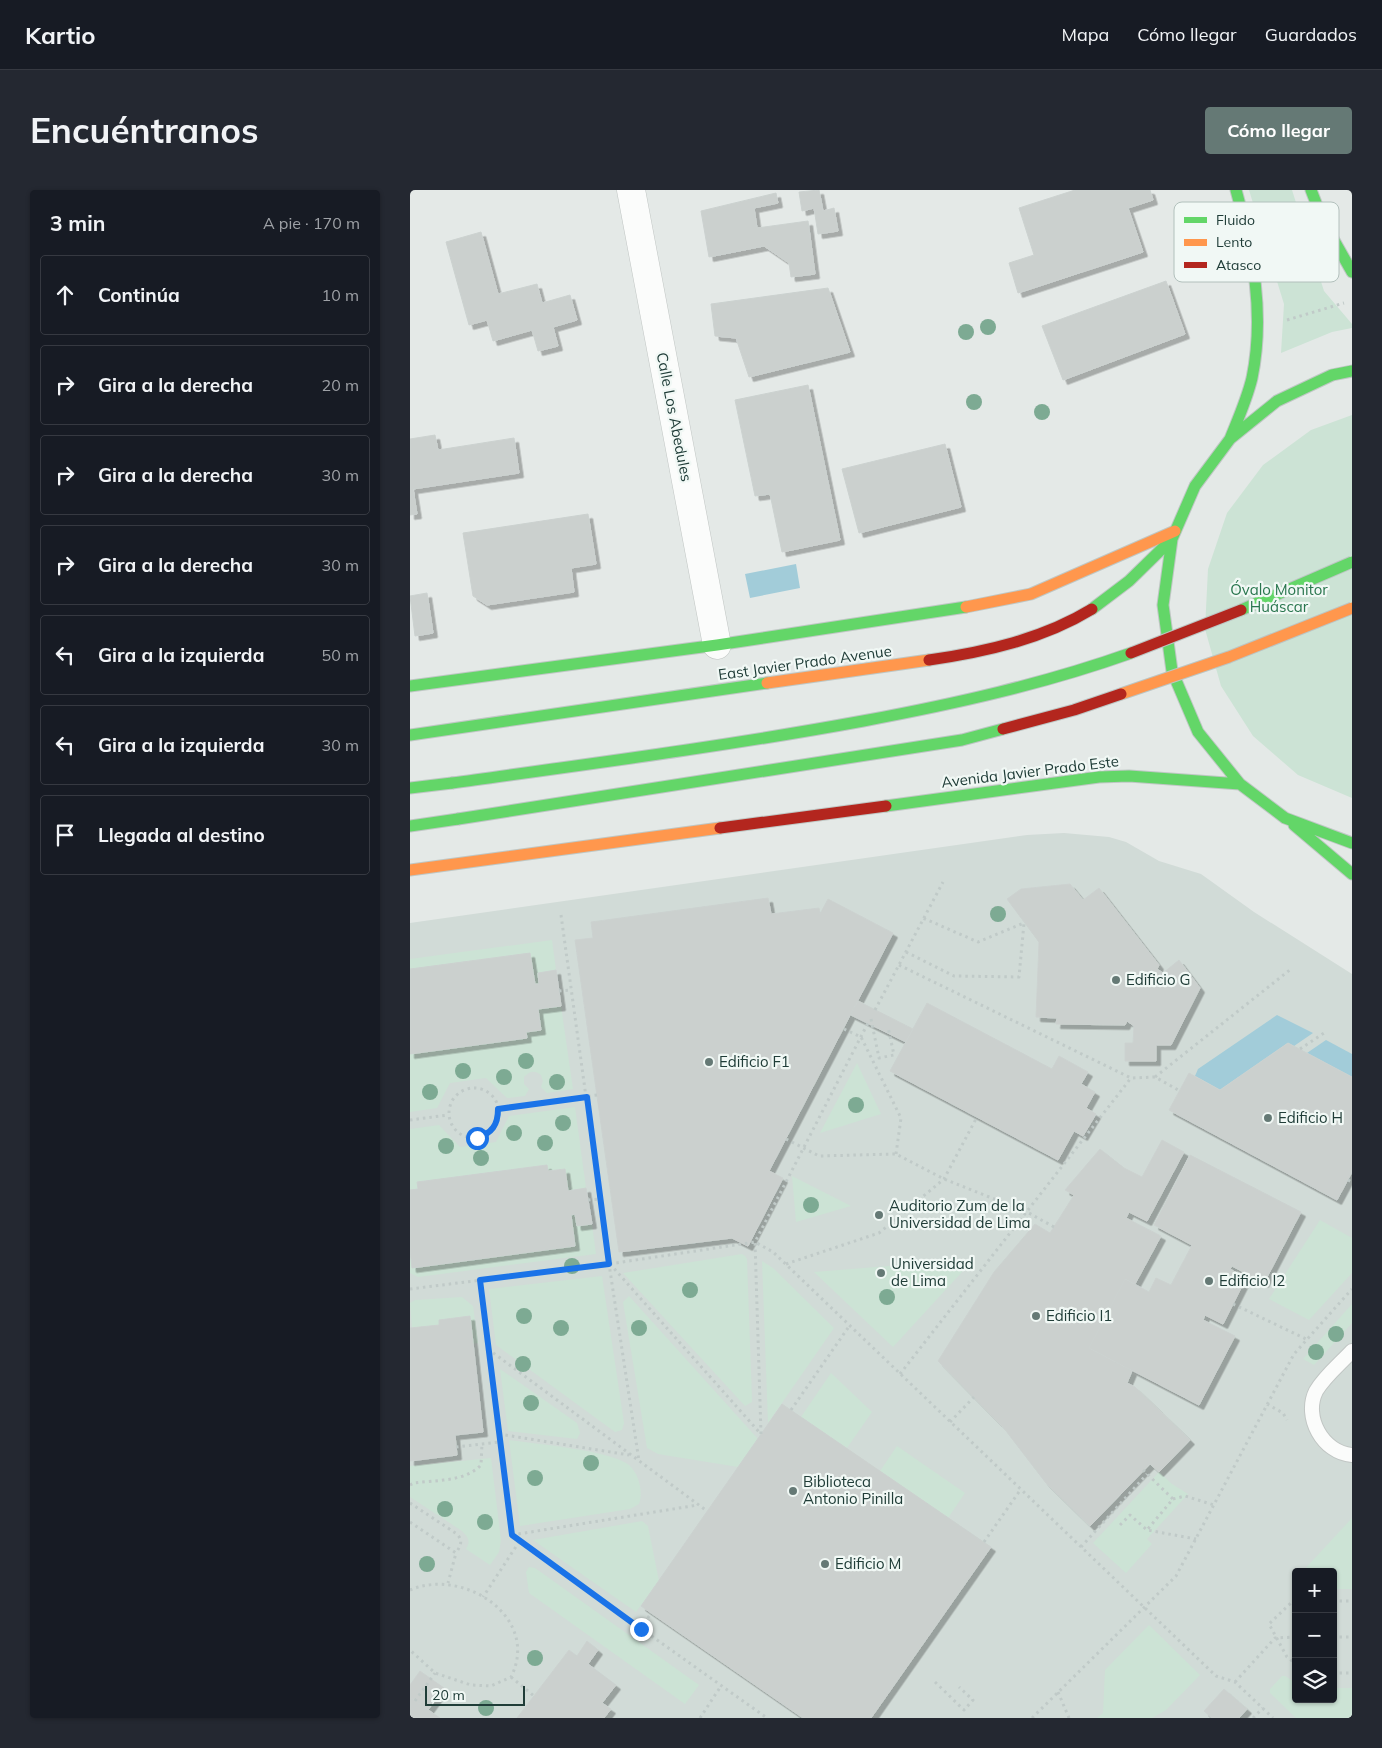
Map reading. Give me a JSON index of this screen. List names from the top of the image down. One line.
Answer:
{"streets":{"main road":["East Javier Prado Avenue","Avenida Javier Prado Este"],"street":["Calle Los Abedules"]},"crossings":[["Calle Los Abedules","East Javier Prado Avenue"]],"parks":["Óvalo Monitor Huáscar"],"places":["Edificio G","Edificio F1","Edificio H","Auditorio Zum de la Universidad de Lima","Universidad de Lima","Edificio I2","Edificio I1","Biblioteca Antonio Pinilla","Edificio M"],"legend":["Fluido","Lento","Atasco"],"scale_bar":"20 m","page":{"header":"Kartio","nav":["Mapa","Cómo llegar","Guardados"],"buttons":"Cómo llegar","title":"Encuéntranos","heading":["3 min","A pie · 170 m"],"list":[["Continúa","10 m"],["Gira a la derecha","20 m"],["Gira a la derecha","30 m"],["Gira a la derecha","30 m"],["Gira a la izquierda","50 m"],["Gira a la izquierda","30 m"],"Llegada al destino"],"map_buttons":["+","−"],"scale":"20 m"}}
